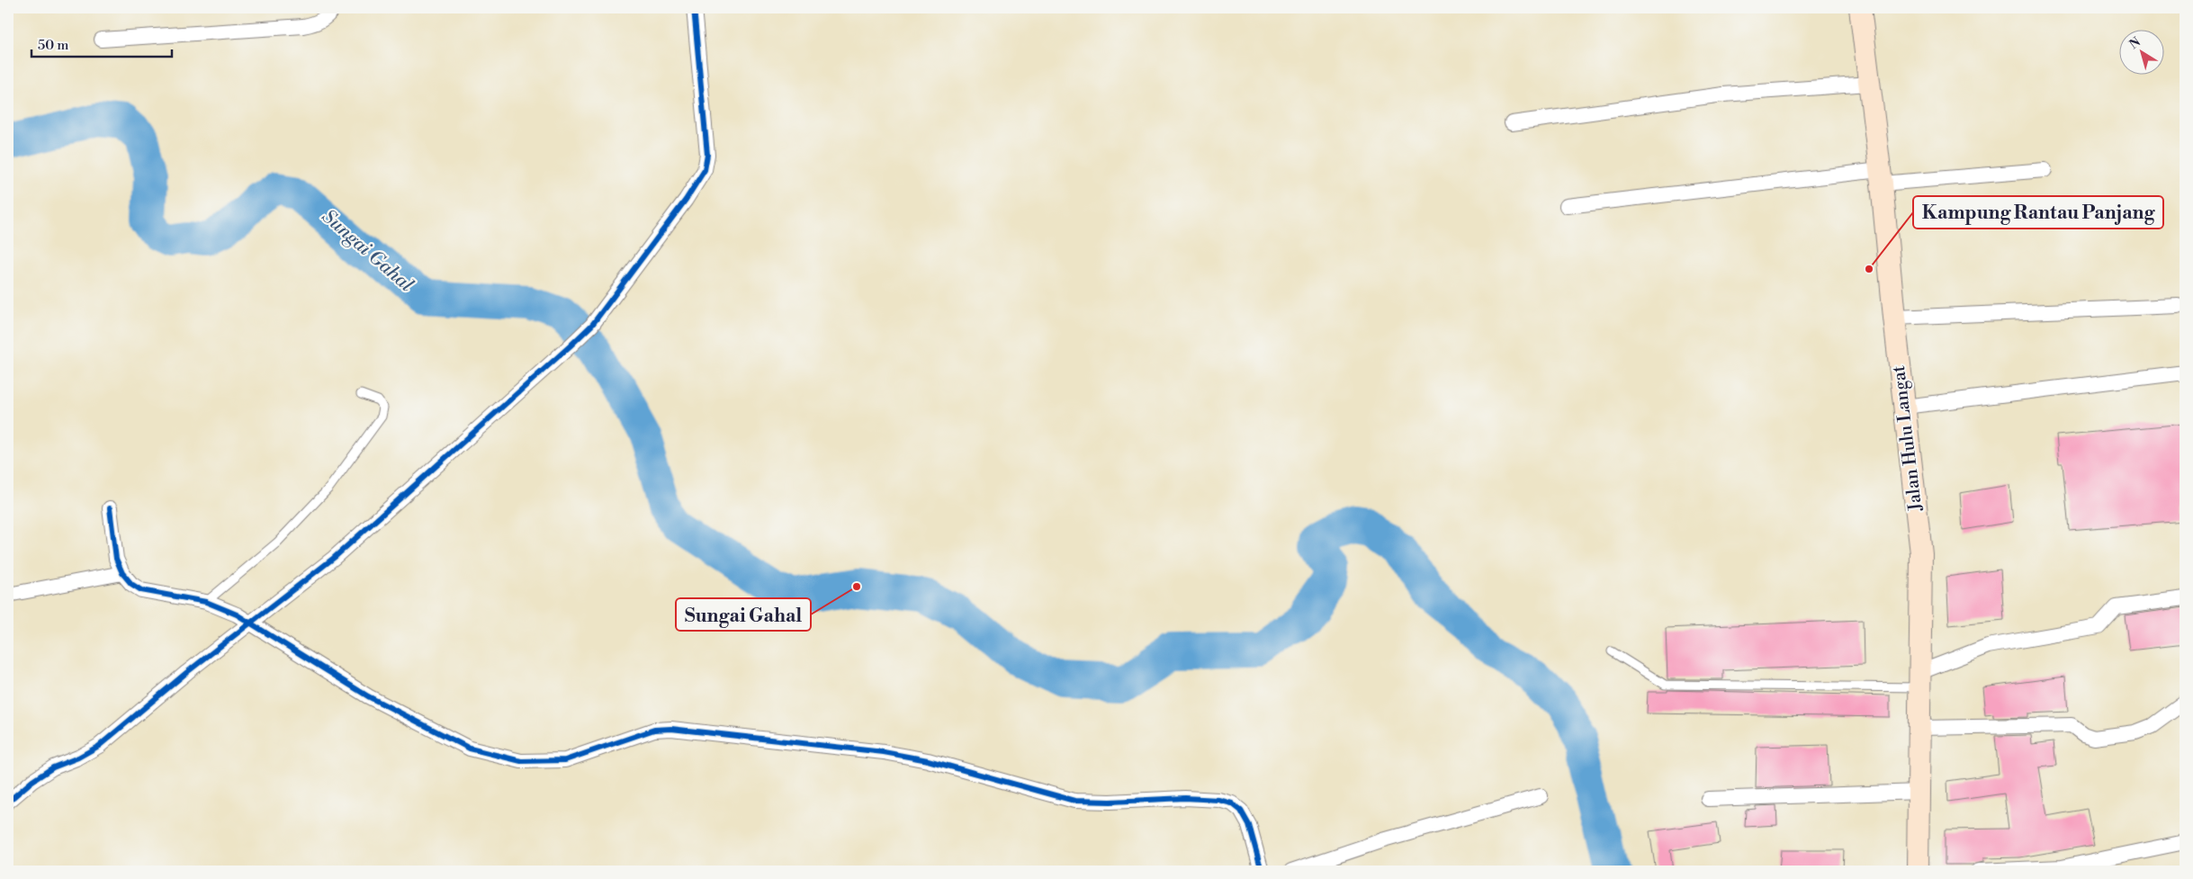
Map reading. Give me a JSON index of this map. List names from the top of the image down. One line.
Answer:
{"streets":{"street":["Jalan Hulu Langat"]},"water":["Sungai Gahal"],"places":["Kampung Rantau Panjang","Sungai Gahal"],"scale_bar":"50 m","north":"top left"}
